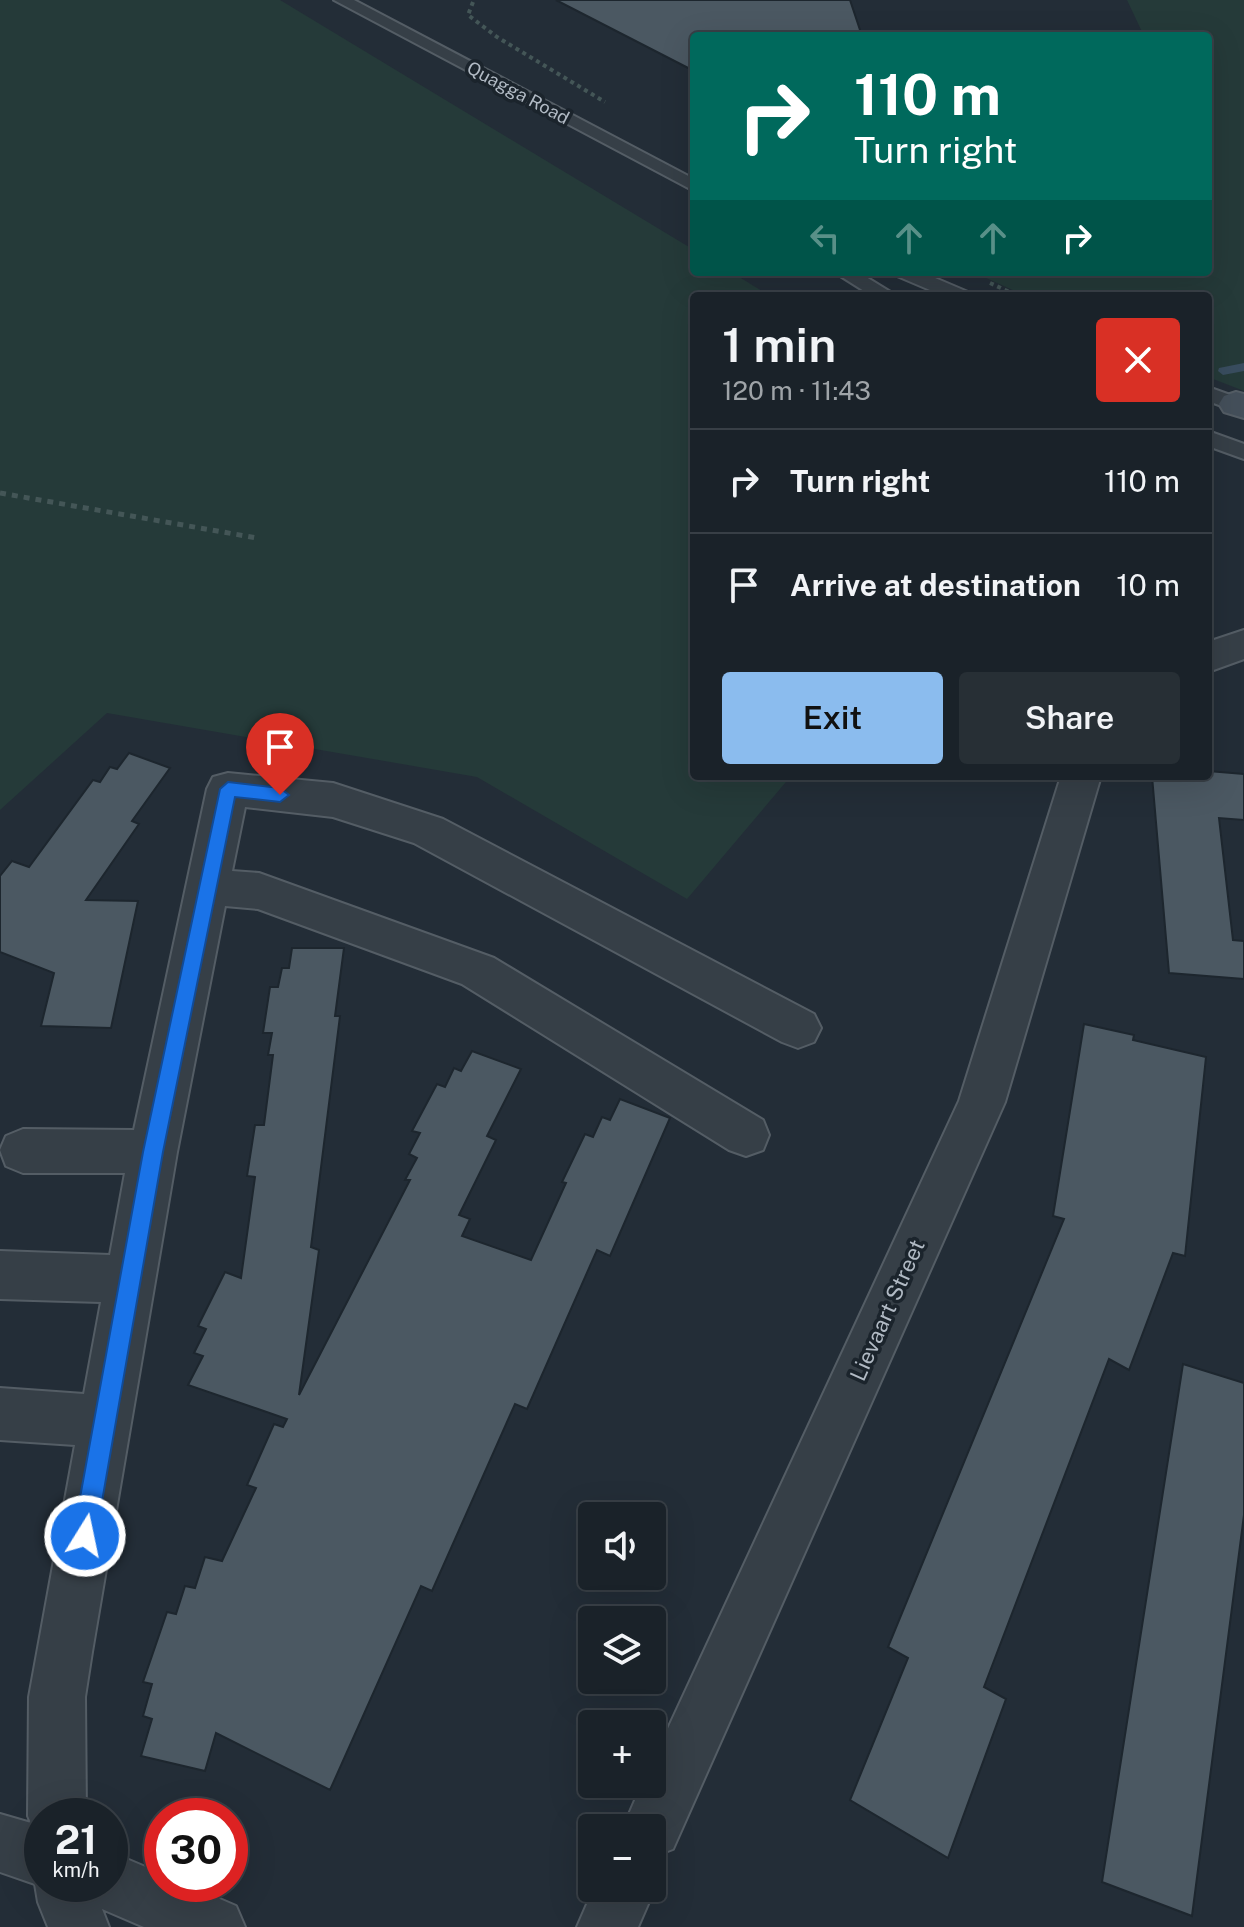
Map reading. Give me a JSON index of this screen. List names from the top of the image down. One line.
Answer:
{"streets":{"street":["Lievaart Street"],"lane":["Quagga Road"]},"page":{"turn":["110 m","Turn right"],"heading":["1 min","120 m · 11:43"],"list":[{"name":"Turn right","value":"110 m"},{"name":"Arrive at destination","value":"10 m"}],"buttons":["Exit","Share"],"map_buttons":["+","−"],"speed":"21 km/h","limit":"30"}}
